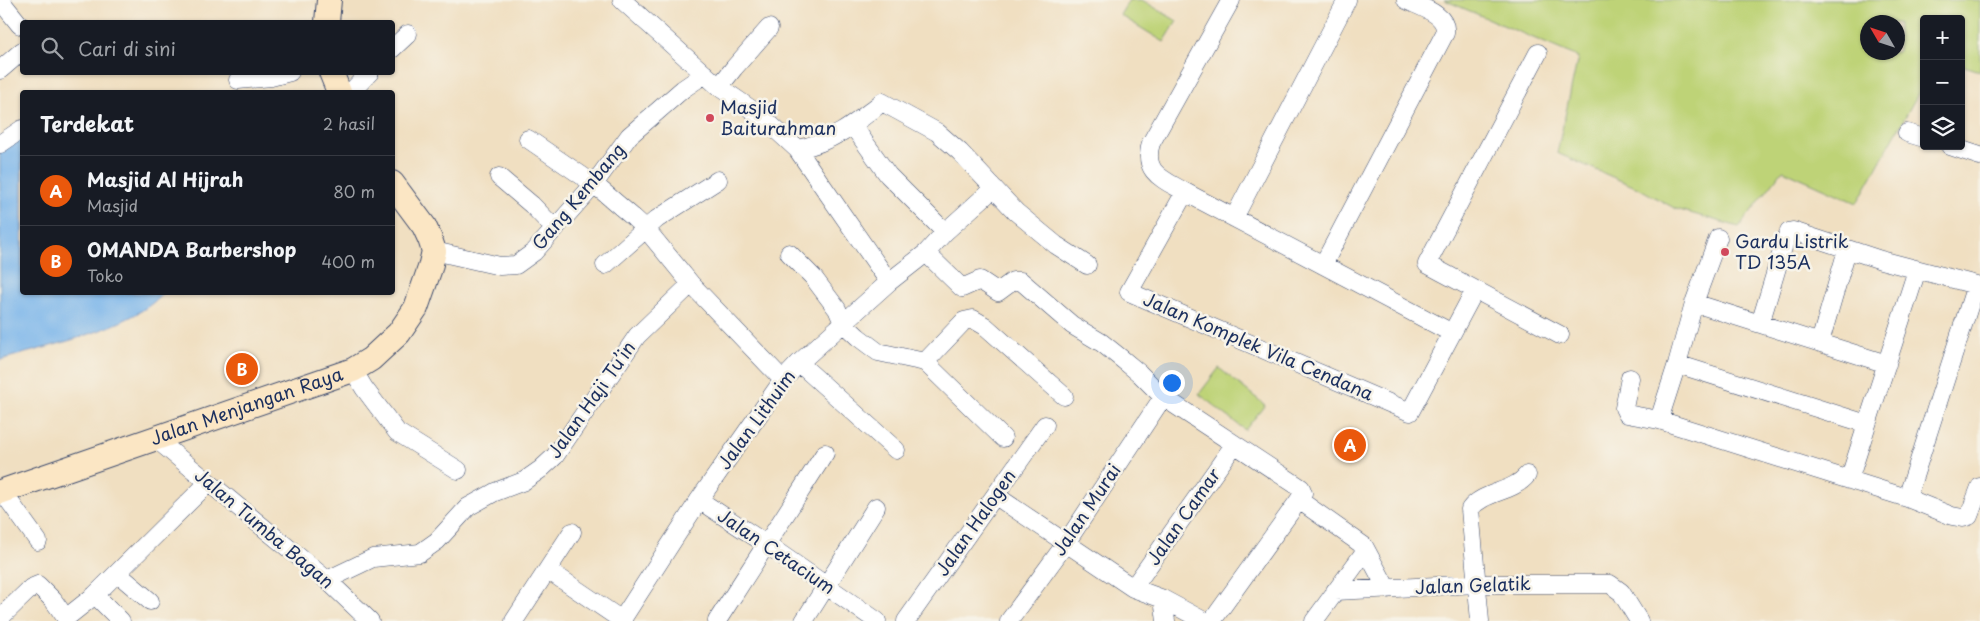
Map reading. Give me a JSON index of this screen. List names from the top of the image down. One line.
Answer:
{"streets":{"main road":["Jalan Menjangan Raya"],"street":["Gang Kembang","Jalan Komplek Vila Cendana","Jalan Haji Tu’in","Jalan Lithuim","Jalan Murai","Jalan Camar","Jalan Halogen","Jalan Tumba Bagan","Jalan Cetacium","Jalan Gelatik"]},"crossings":[["Gang Kembang","Jalan Menjangan Raya"],["Jalan Haji Tu’in","Jalan Tumba Bagan"],["Jalan Menjangan Raya","Jalan Tumba Bagan"],["Jalan Lithuim","Jalan Cetacium"]],"places":["Masjid Baiturahman","Gardu Listrik TD 135A"],"north":"top left","page":{"map_buttons":["+","−"],"search":"Cari di sini","heading":["Terdekat","2 hasil"],"list":[{"mark":"A","name":"Masjid Al Hijrah","note":"Masjid","value":"80 m"},{"mark":"B","name":"OMANDA Barbershop","note":"Toko","value":"400 m"}],"pins":["B","A"]}}
